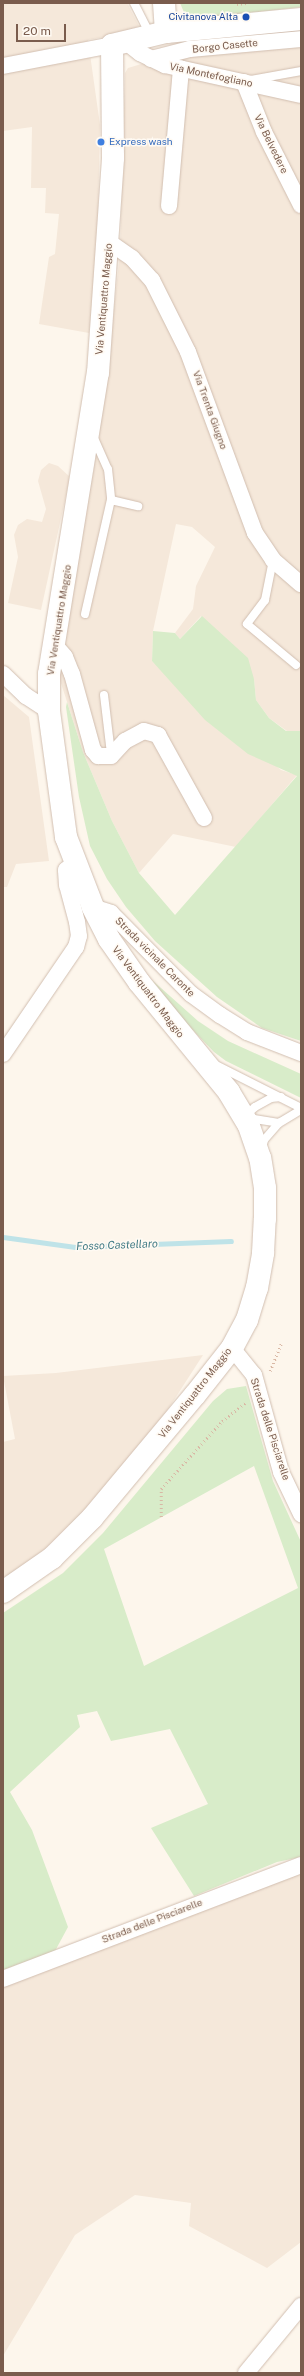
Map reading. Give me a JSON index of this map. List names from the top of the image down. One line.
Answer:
{"streets":{"main road":["Via Ventiquattro Maggio"],"street":["Borgo Casette","Via Montefogliano","Via Belvedere","Via Trenta Giugno","Strada vicinale Caronte","Strada delle Pisciarelle"]},"crossings":[["Borgo Casette","Via Montefogliano"],["Via Montefogliano","Via Belvedere"],["Via Montefogliano","Via Ventiquattro Maggio"],["Via Ventiquattro Maggio","Via Trenta Giugno"],["Via Ventiquattro Maggio","Strada vicinale Caronte"],["Via Ventiquattro Maggio","Strada delle Pisciarelle"]],"water":["Fosso Castellaro"],"places":["Civitanova Alta","Express wash"],"scale_bar":"20 m"}
